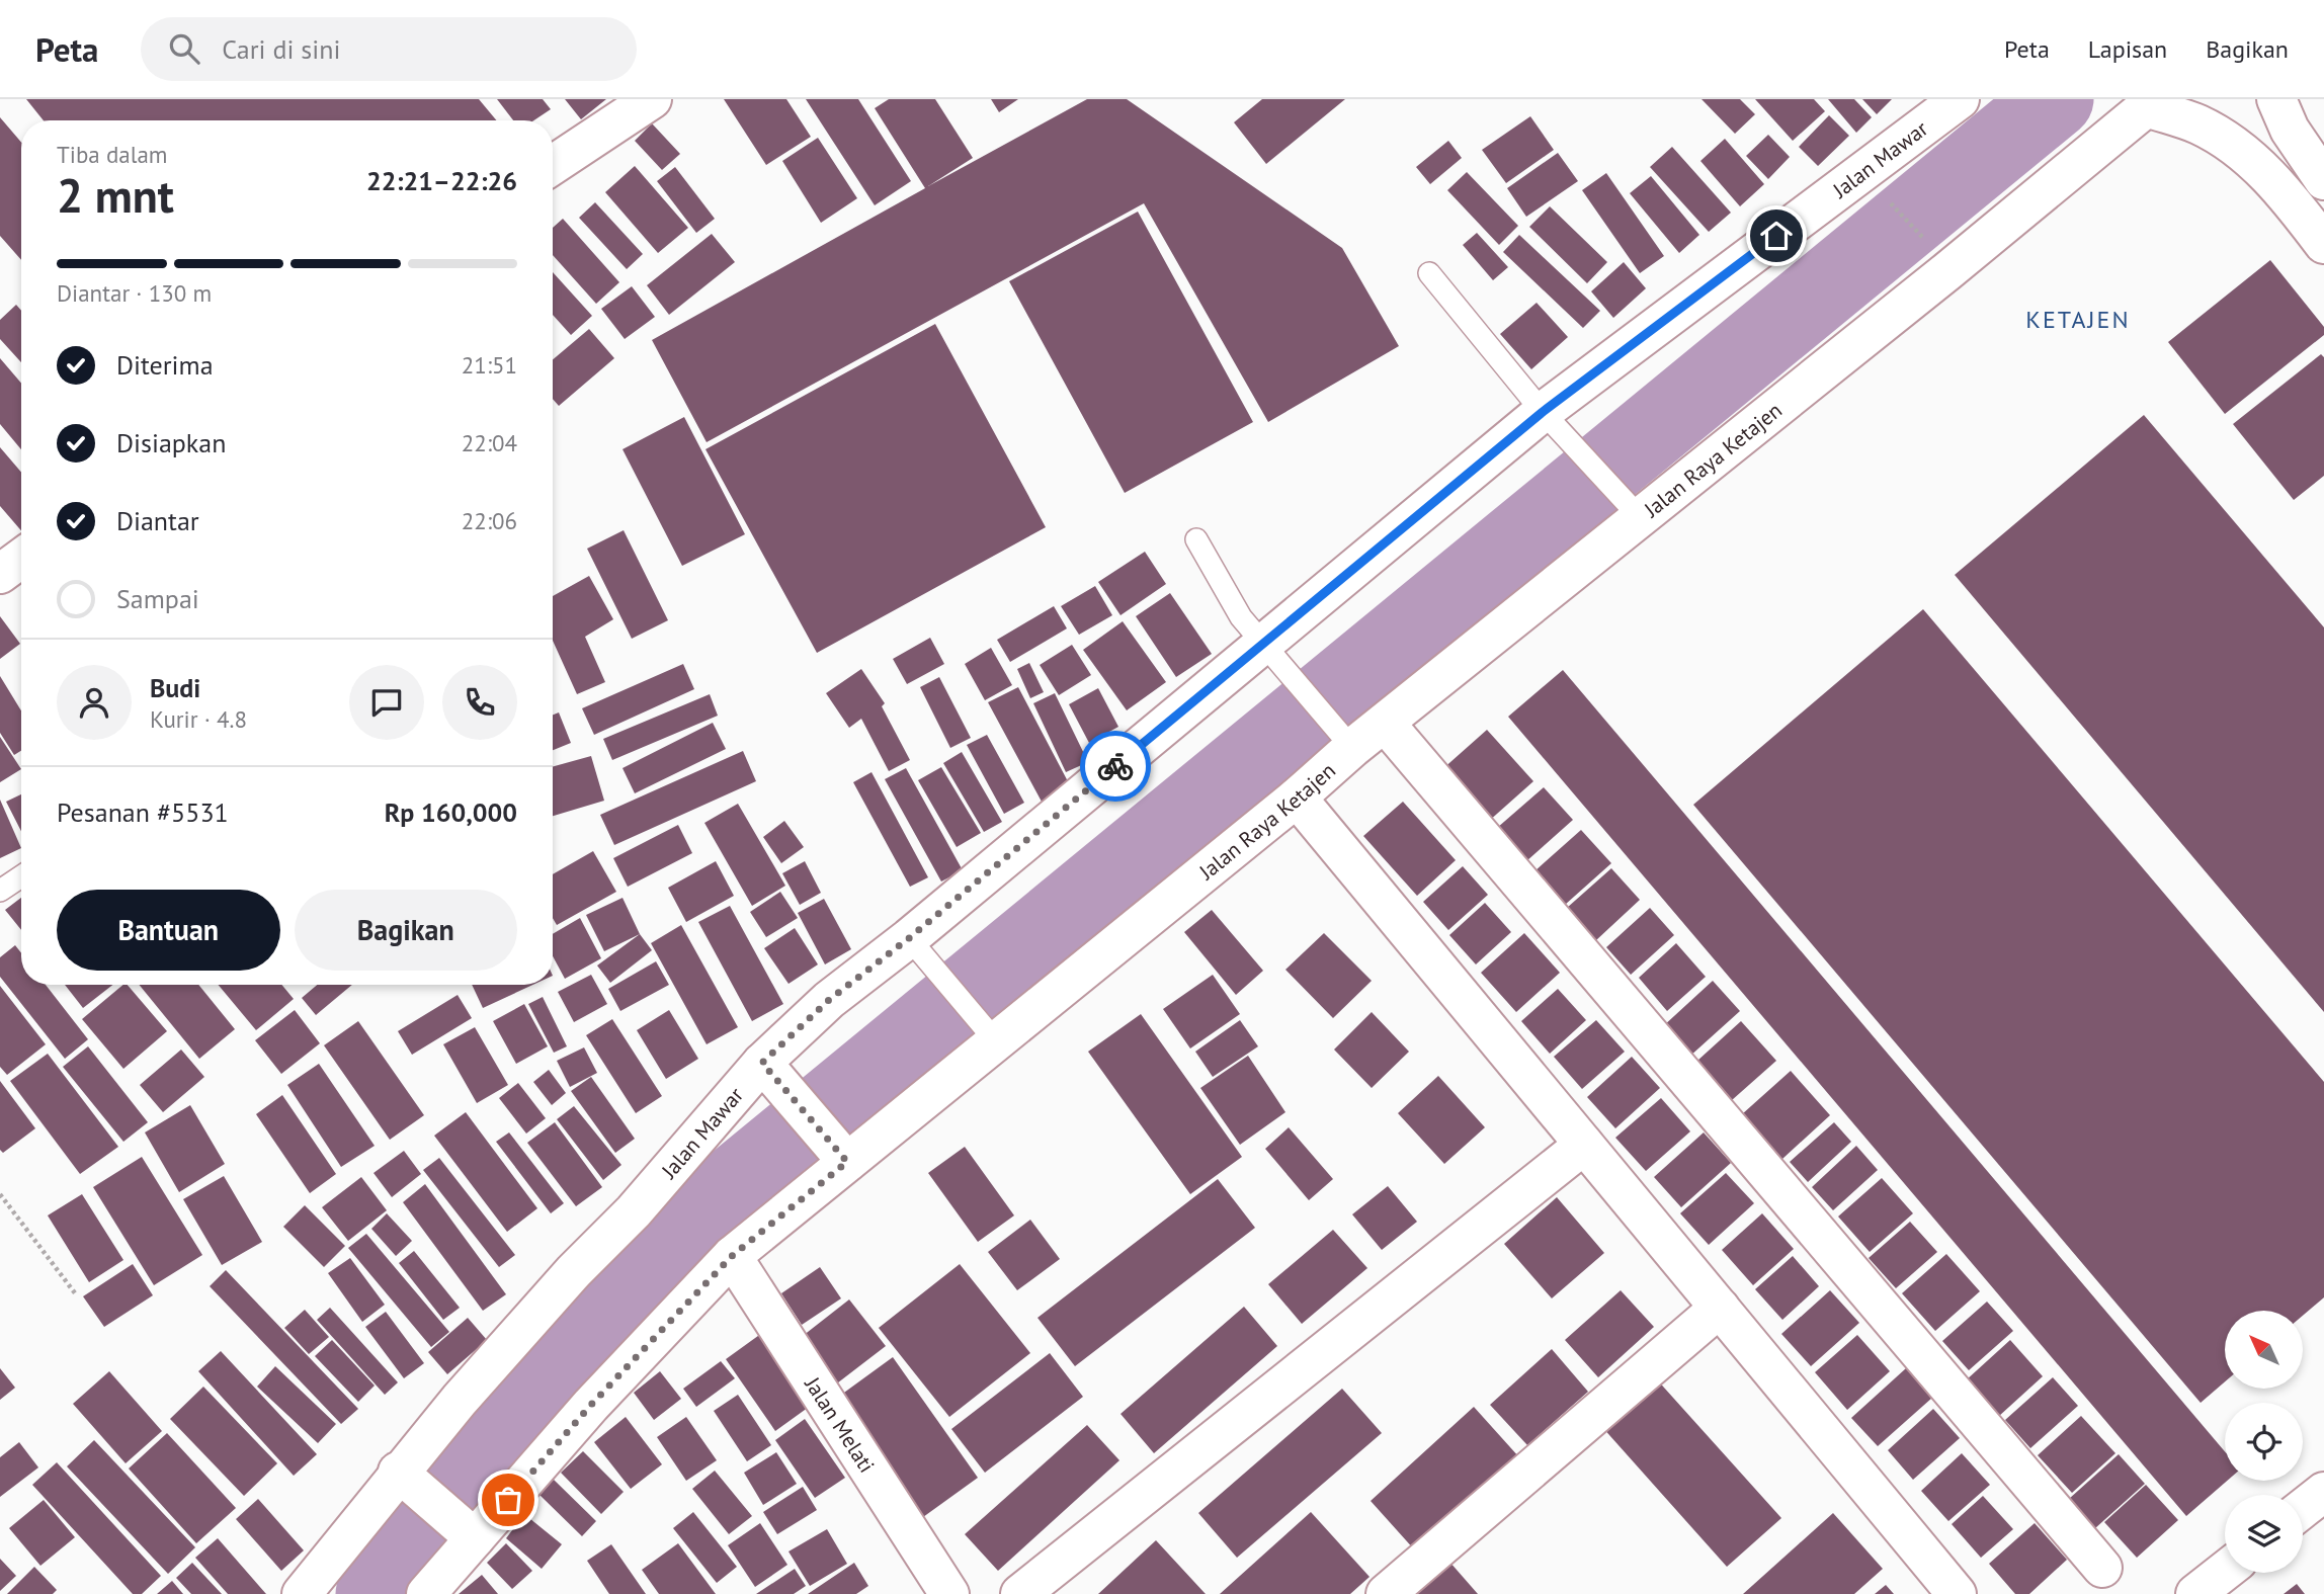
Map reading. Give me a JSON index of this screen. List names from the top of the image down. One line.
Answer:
{"streets":{"street":["Jalan Mawar","Jalan Raya Ketajen","Jalan Melati"]},"crossings":[["Jalan Raya Ketajen","Jalan Melati"]],"districts":["KETAJEN"],"north":"top left","page":{"header":"Peta","search":"Cari di sini","nav":["Peta","Lapisan","Bagikan"],"heading":["2 mnt","Tiba dalam","22:21–22:26"],"panel":["Budi","Kurir · 4.8","Pesanan #5531","Rp 160,000"],"bar":"Diantar · 130 m","list":[["Diterima","21:51"],["Disiapkan","22:04"],["Diantar","22:06"],"Sampai"],"buttons":["Bantuan","Bagikan"]}}
